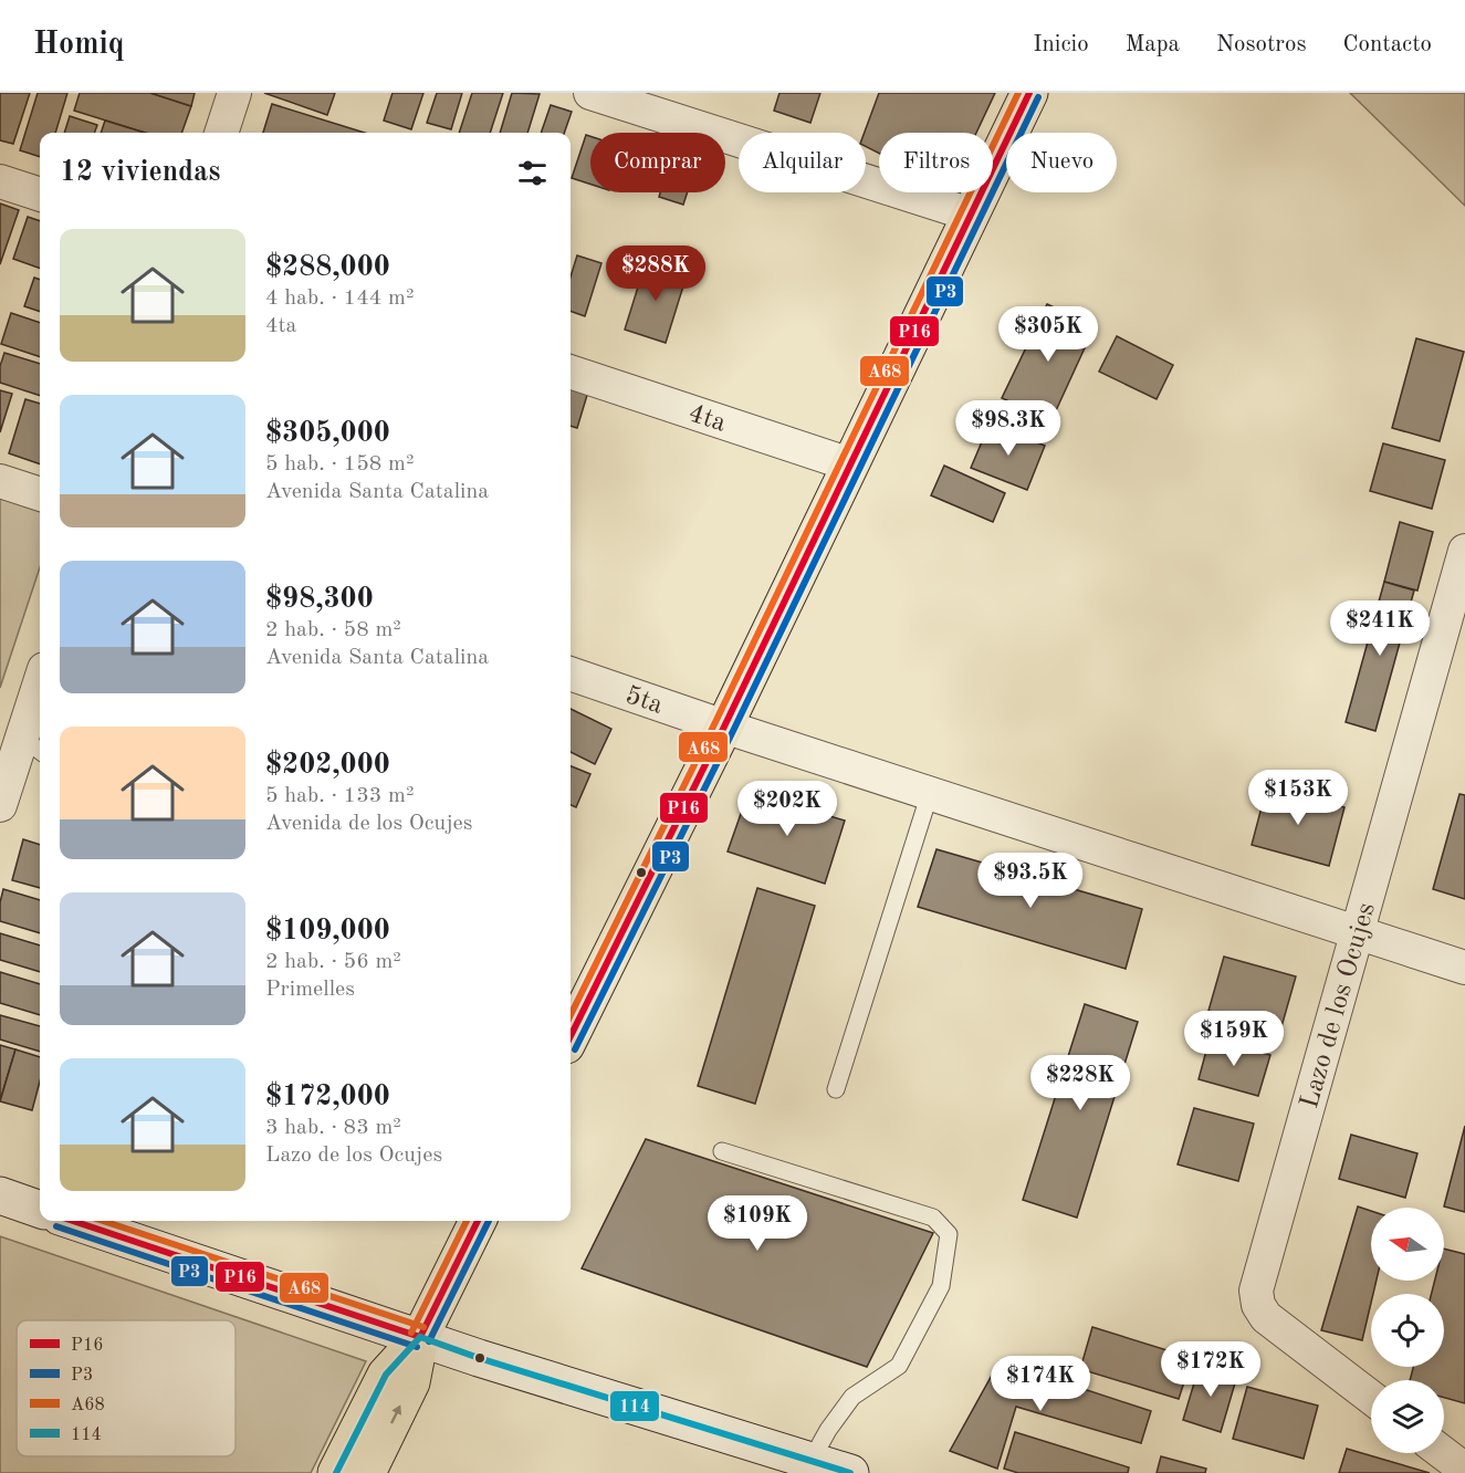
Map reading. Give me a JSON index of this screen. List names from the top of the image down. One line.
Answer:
{"streets":{"street":["4ta","5ta","Lazo de los Ocujes"]},"crossings":[["5ta","Lazo de los Ocujes"]],"lines":["transit line P16","transit line A68","transit line P3","transit line 114"],"legend":["P16","P3","A68","114"],"north":"left","page":{"header":"Homiq","nav":["Inicio","Mapa","Nosotros","Contacto"],"chip":["Comprar","Alquilar","Filtros","Nuevo"],"heading":"12 viviendas","list":[{"name":"$288,000","note":"4 hab. · 144 m² · 4ta"},{"name":"$305,000","note":"5 hab. · 158 m² · Avenida Santa Catalina"},{"name":"$98,300","note":"2 hab. · 58 m² · Avenida Santa Catalina"},{"name":"$202,000","note":"5 hab. · 133 m² · Avenida de los Ocujes"},{"name":"$109,000","note":"2 hab. · 56 m² · Primelles"},{"name":"$172,000","note":"3 hab. · 83 m² · Lazo de los Ocujes"}],"price":["$288K","$305K","$98.3K","$241K","$153K","$202K","$93.5K","$159K","$228K","$109K","$172K","$174K"]}}
